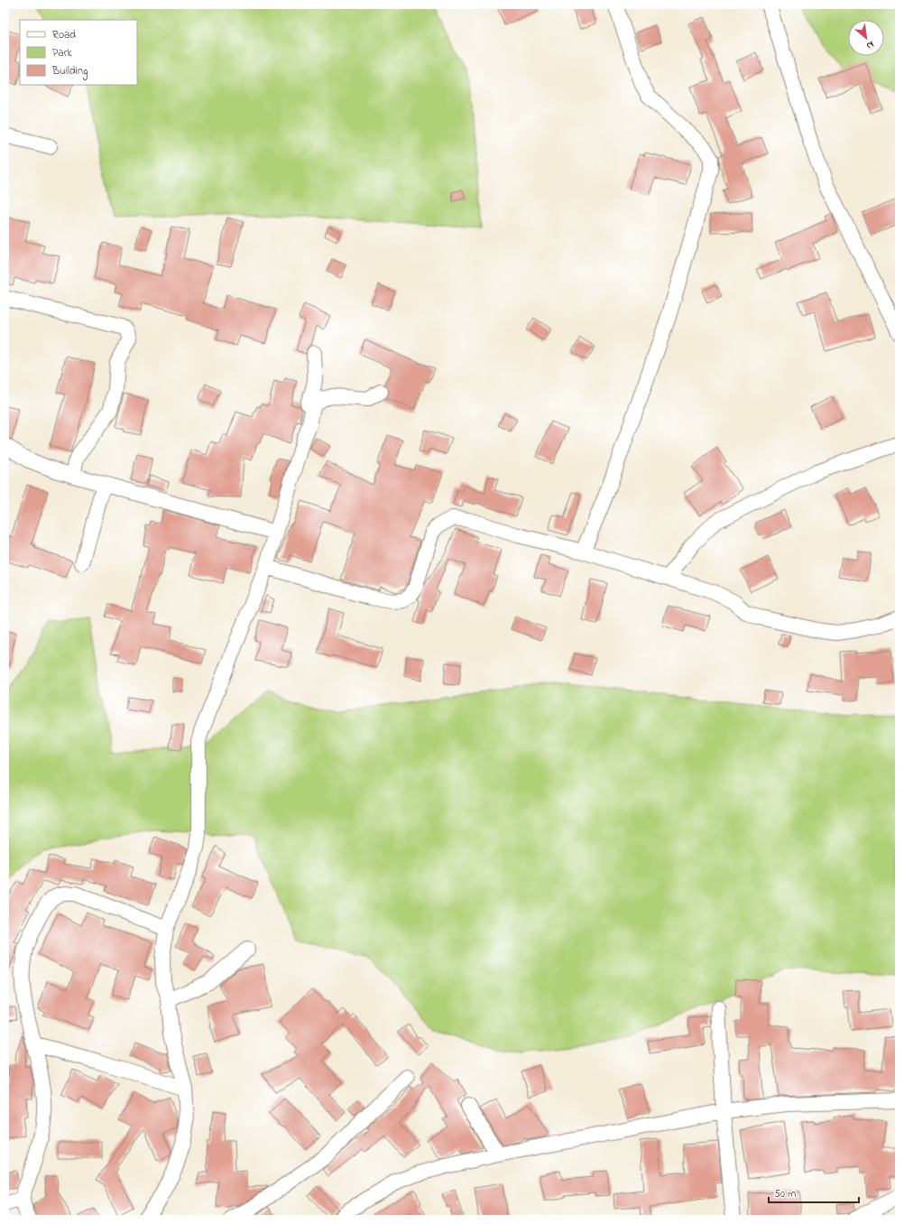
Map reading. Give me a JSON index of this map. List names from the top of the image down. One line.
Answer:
{"legend":["Road","Park","Building"],"scale_bar":"50 m","north":"bottom right"}
